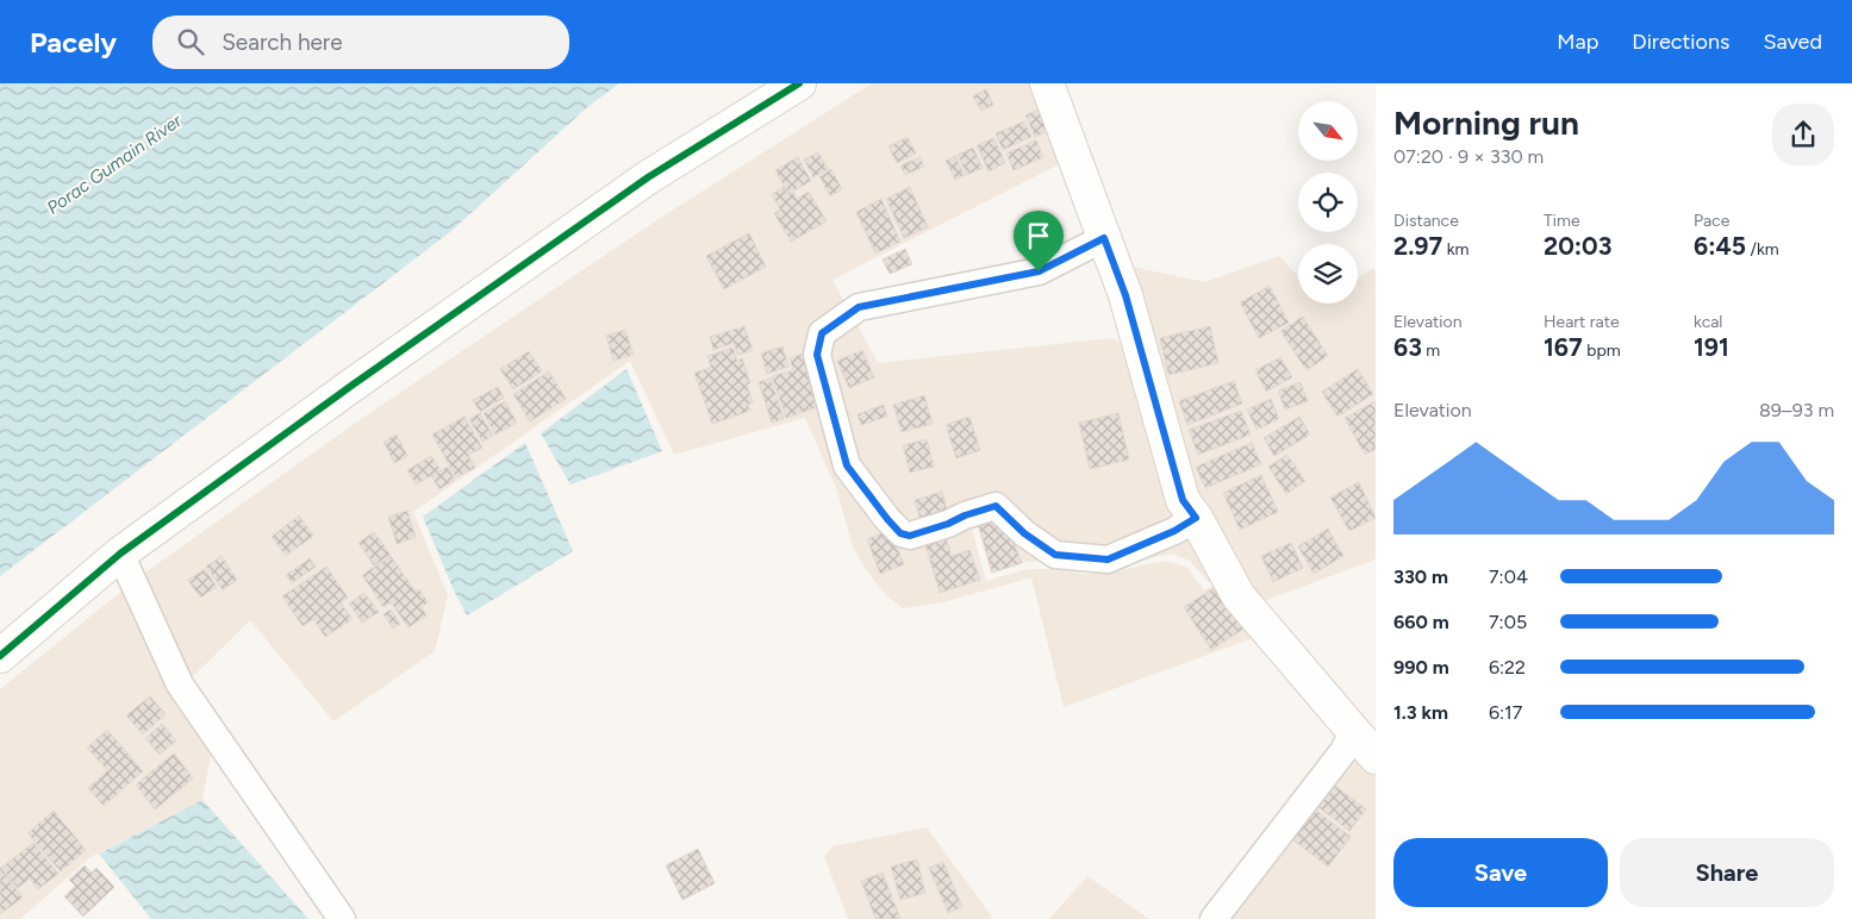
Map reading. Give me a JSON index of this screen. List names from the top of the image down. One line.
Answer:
{"water":["Porac Gumain River"],"north":"bottom right","page":{"header":"Pacely","search":"Search here","nav":["Map","Directions","Saved"],"heading":["Morning run","07:20 · 9 × 330 m"],"stats":[["Distance","2.97 km"],["Time","20:03"],["Pace","6:45 /km"],["Elevation","63 m"],["Heart rate","167 bpm"],["kcal","191"]],"chart":["Elevation","89–93 m"],"list":[{"name":"330 m","note":"7:04"},{"name":"660 m","note":"7:05"},{"name":"990 m","note":"6:22"},{"name":"1.3 km","note":"6:17"}],"buttons":["Save","Share"]}}
